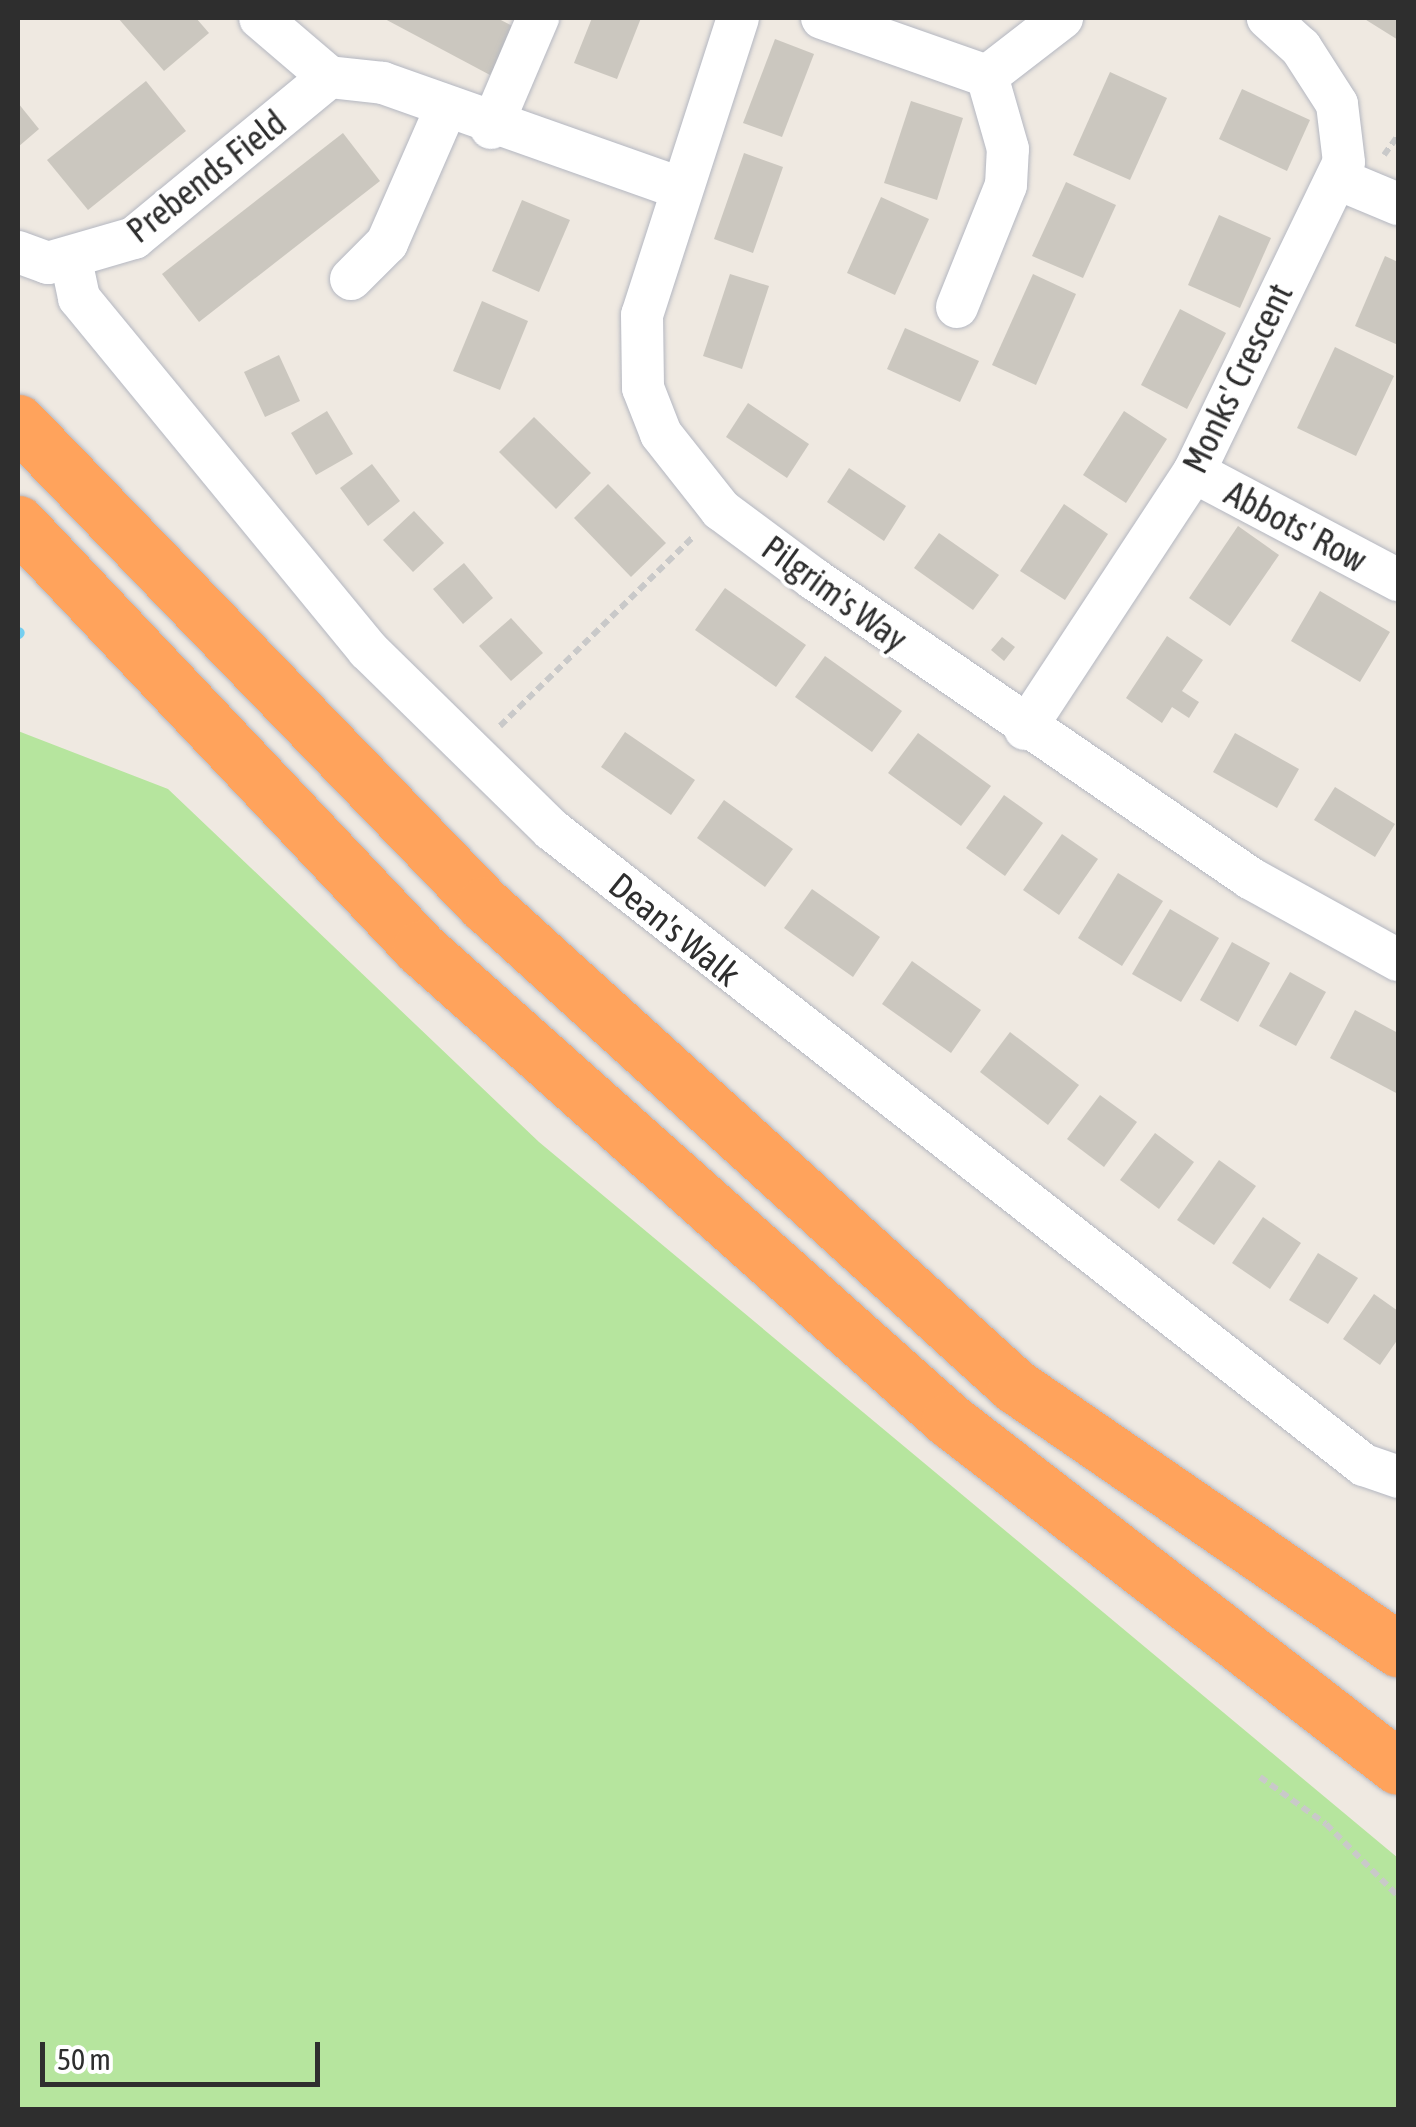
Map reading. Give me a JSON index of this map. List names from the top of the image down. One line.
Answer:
{"streets":{"street":["Prebends Field","Monks' Crescent","Abbots' Row","Pilgrim's Way","Dean's Walk"]},"crossings":[["Prebends Field","Dean's Walk"],["Monks' Crescent","Abbots' Row"],["Monks' Crescent","Pilgrim's Way"]],"scale_bar":"50 m"}
